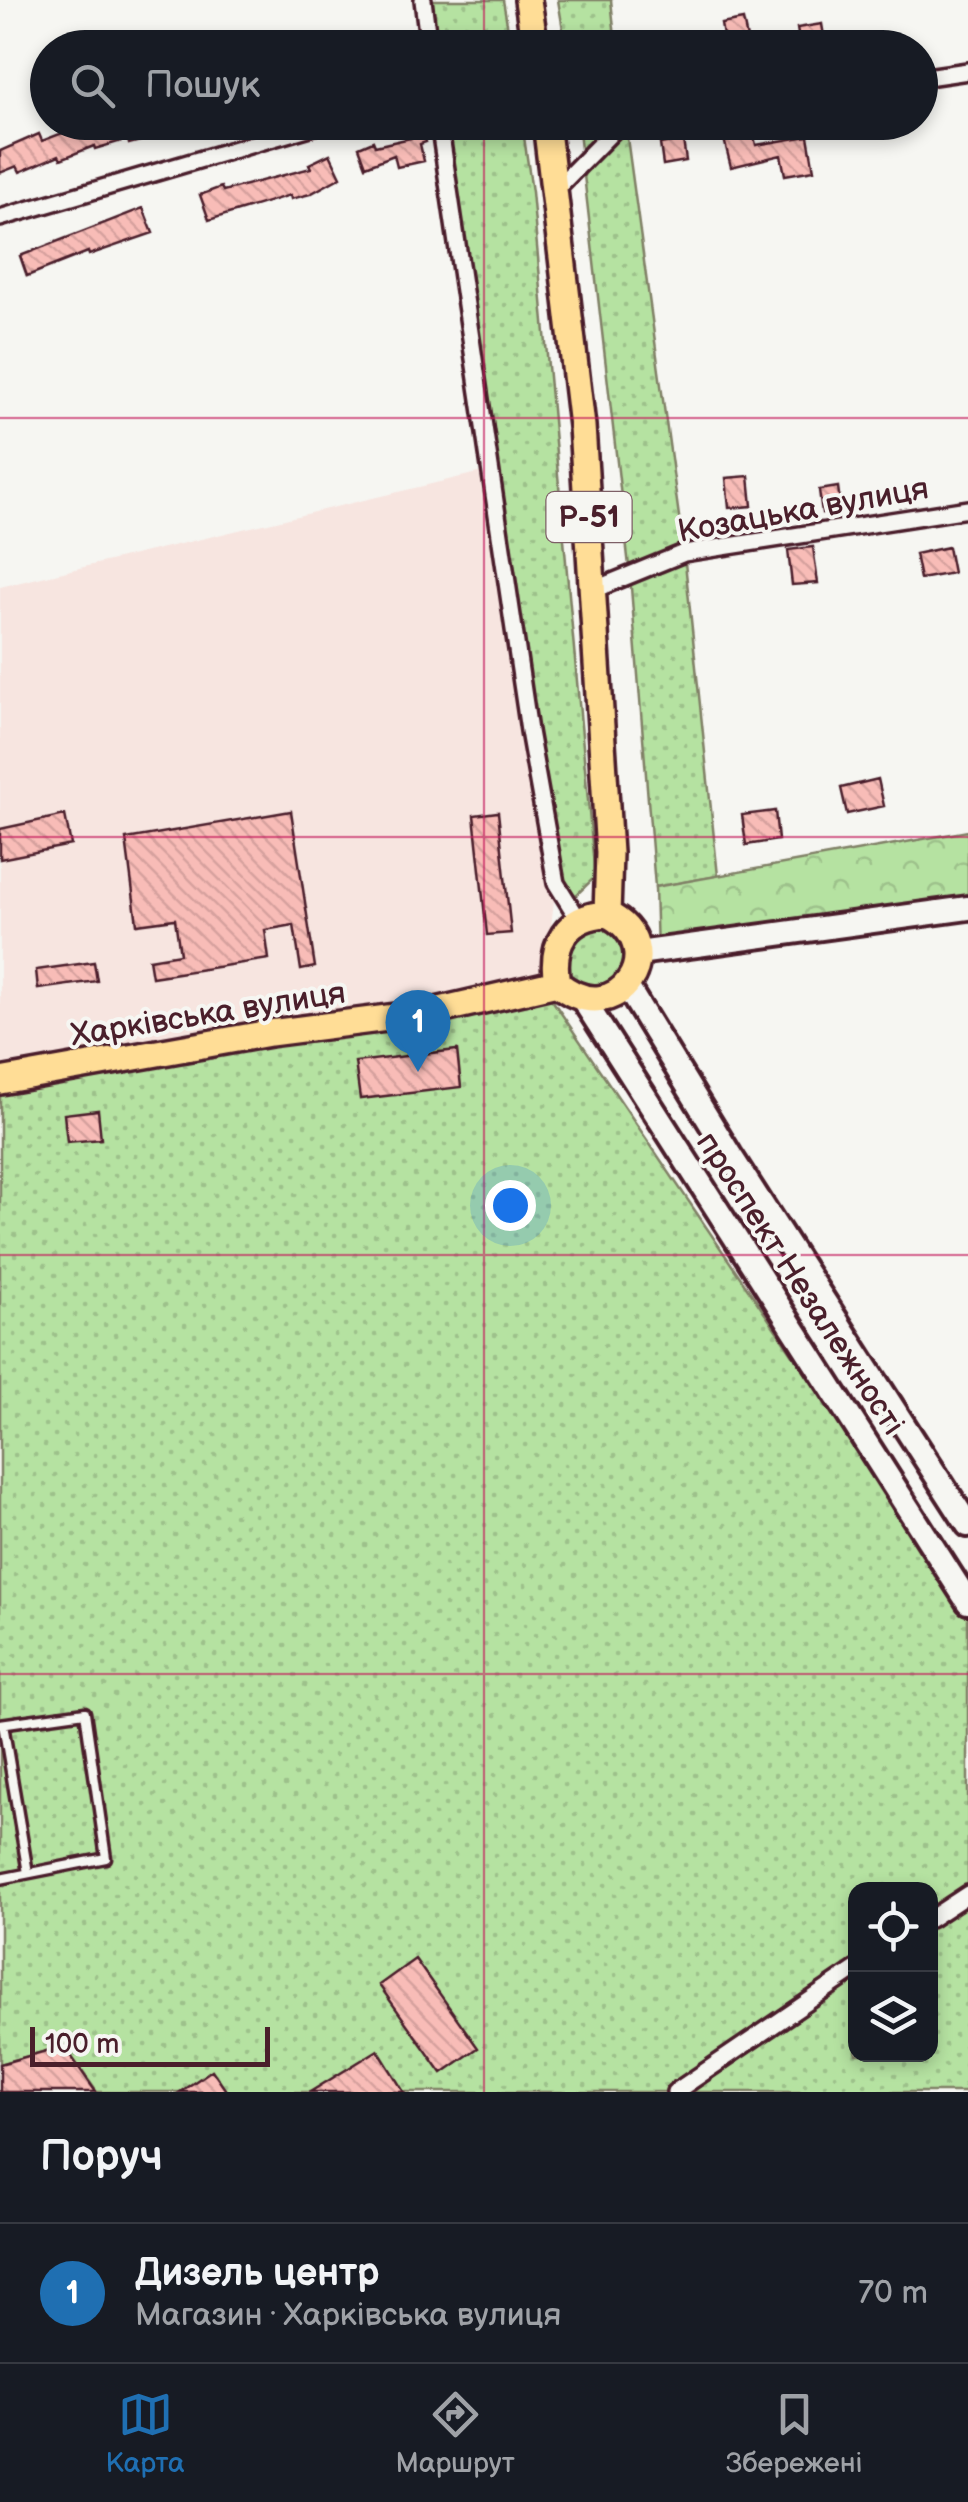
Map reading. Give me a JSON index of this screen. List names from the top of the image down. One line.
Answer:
{"streets":{"main road":["Р-51","Харківська вулиця"],"street":["Козацька вулиця","проспект Незалежності"]},"crossings":[["Козацька вулиця","Р-51"],["Р-51","Харківська вулиця"],["Р-51","проспект Незалежності"],["Харківська вулиця","проспект Незалежності"]],"scale_bar":"100 m","page":{"search":"Пошук","pins":"1","scale":"100 m","heading":"Поруч","list":[{"mark":"1","name":"Дизель центр","note":"Магазин · Харківська вулиця","value":"70 m"}],"nav":["Карта","Маршрут","Збережені"]}}
